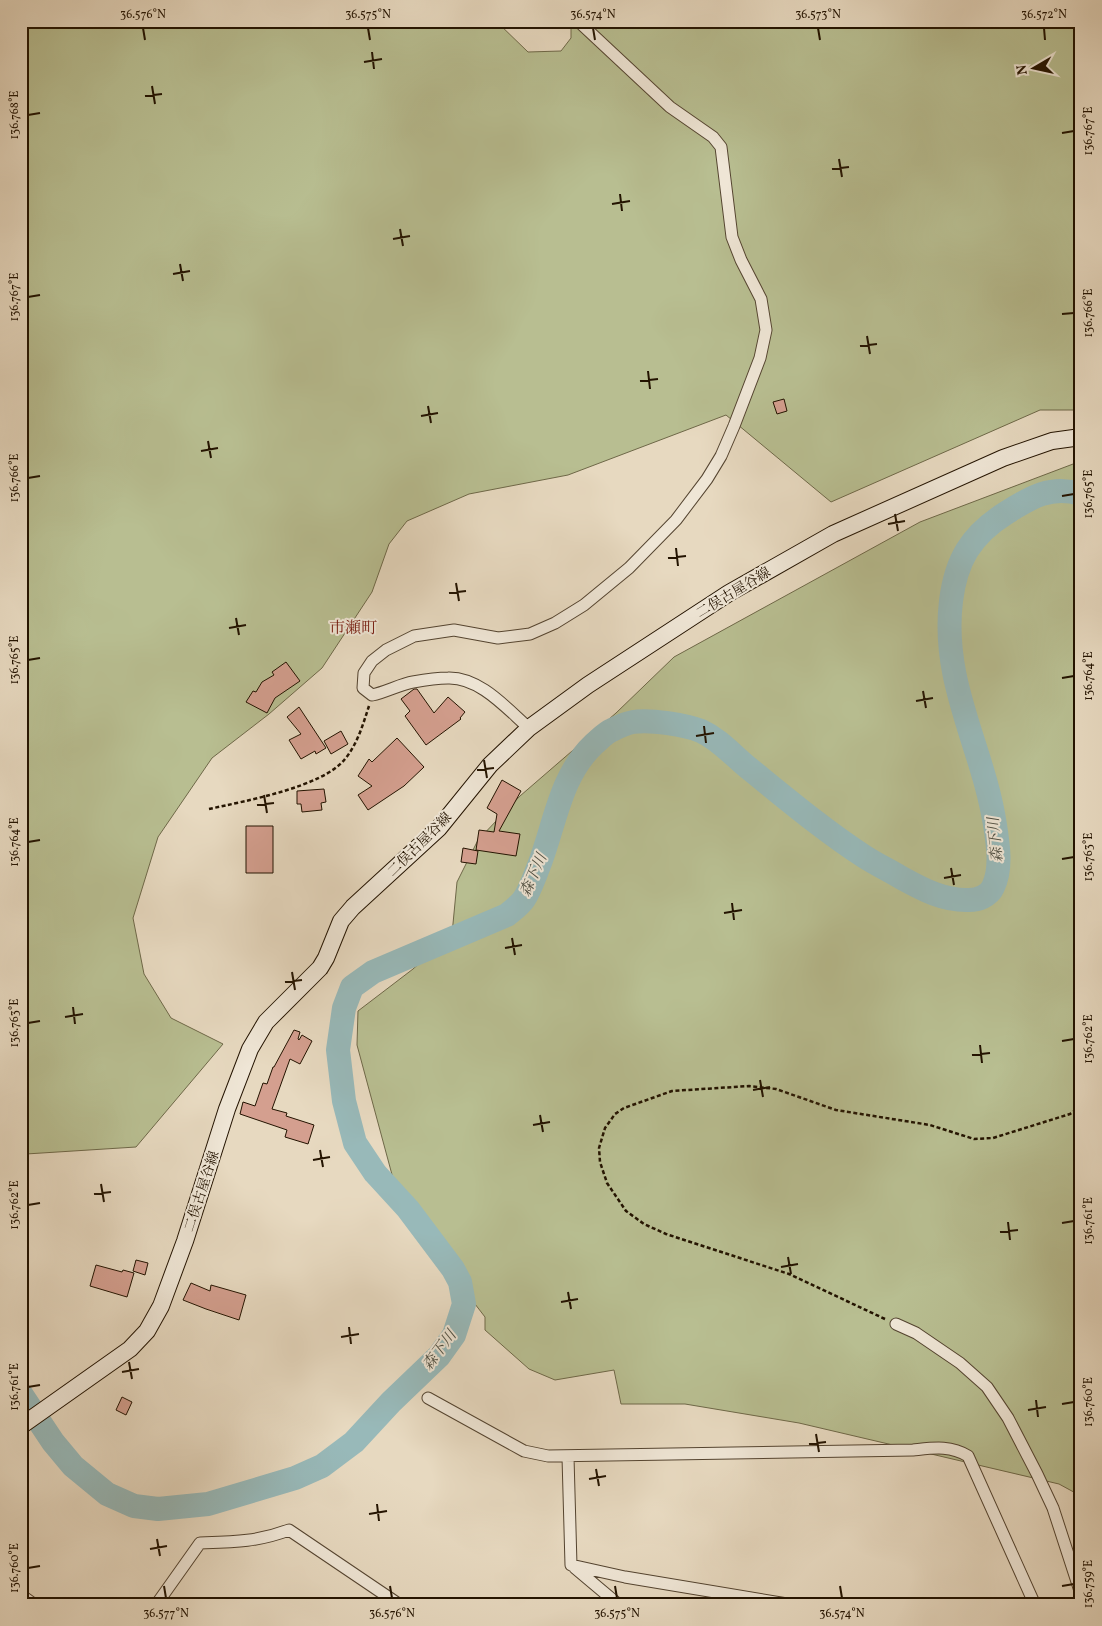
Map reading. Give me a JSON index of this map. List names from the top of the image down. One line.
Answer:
{"streets":{"main road":["二俣古屋谷線"]},"districts":["市瀬町"],"water":["森下川"],"north":"left","coordinates":["36.576°N","36.575°N","36.574°N","36.573°N","36.572°N","136.768°E","136.767°E","136.766°E","136.765°E","136.764°E","136.763°E","136.762°E","136.761°E","136.760°E","136.759°E","36.577°N"]}
